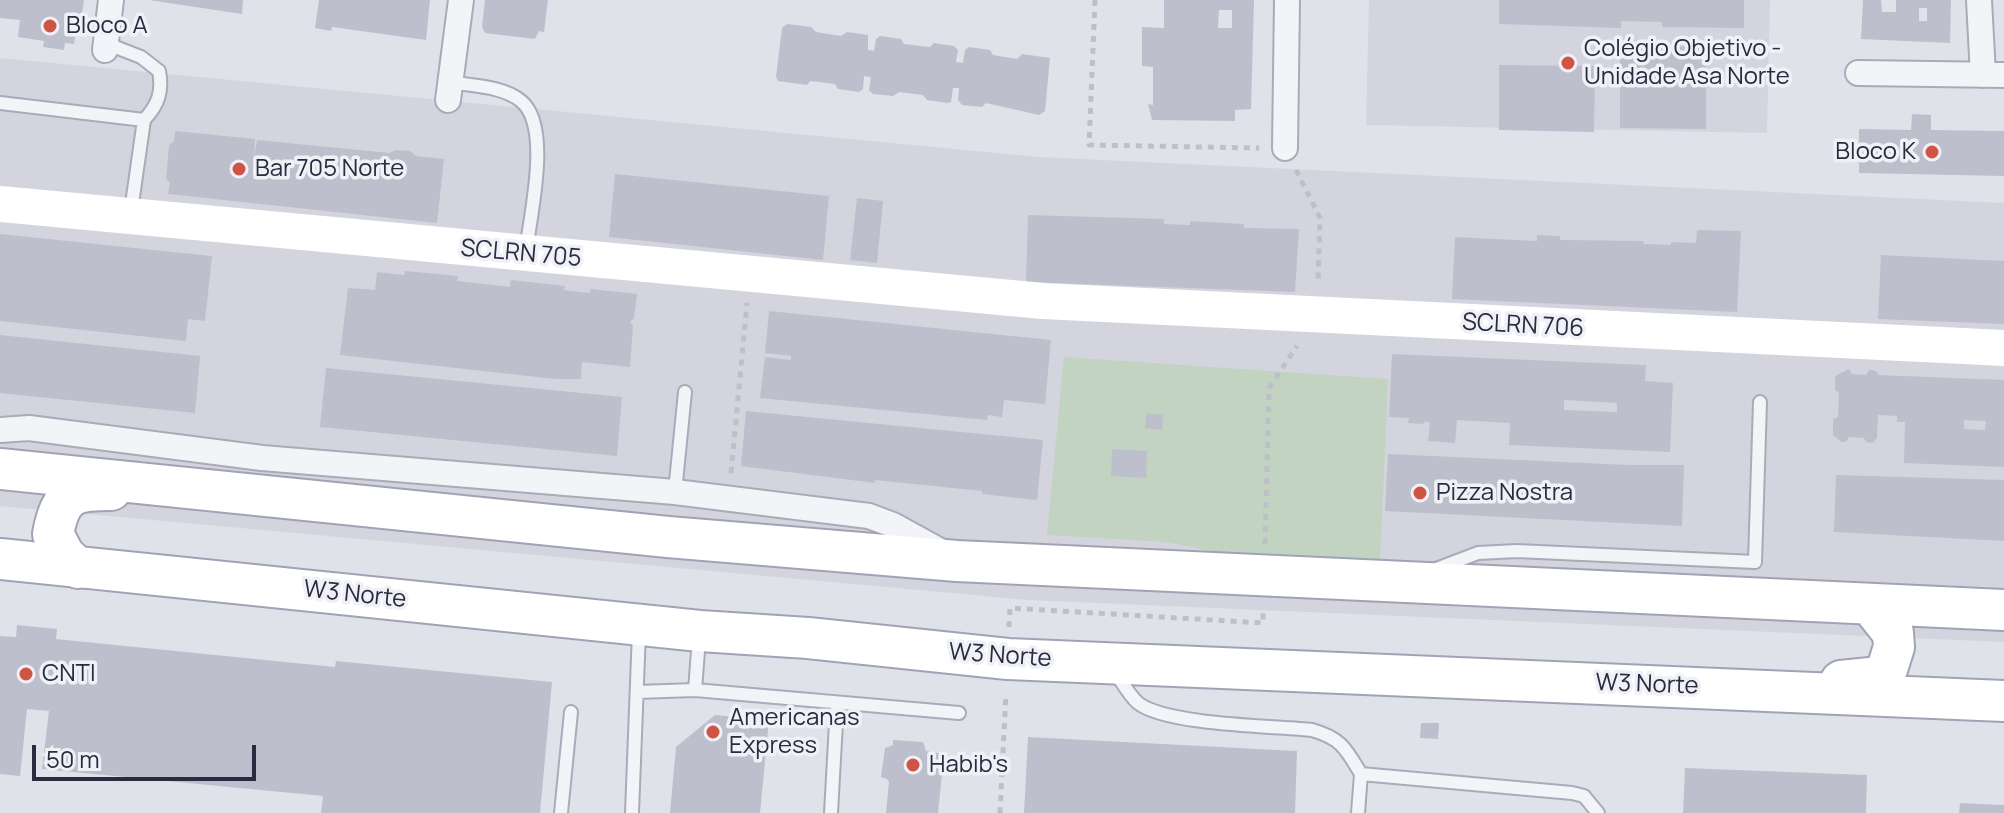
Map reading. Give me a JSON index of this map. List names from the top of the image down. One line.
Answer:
{"streets":{"main road":["W3 Norte"],"street":["SCLRN 705","SCLRN 706"]},"crossings":[["SCLRN 705","SCLRN 706"]],"places":["Bloco A","Colégio Objetivo - Unidade Asa Norte","Bloco K","Bar 705 Norte","Pizza Nostra","CNTI","Americanas Express","Habib's"],"scale_bar":"50 m"}
